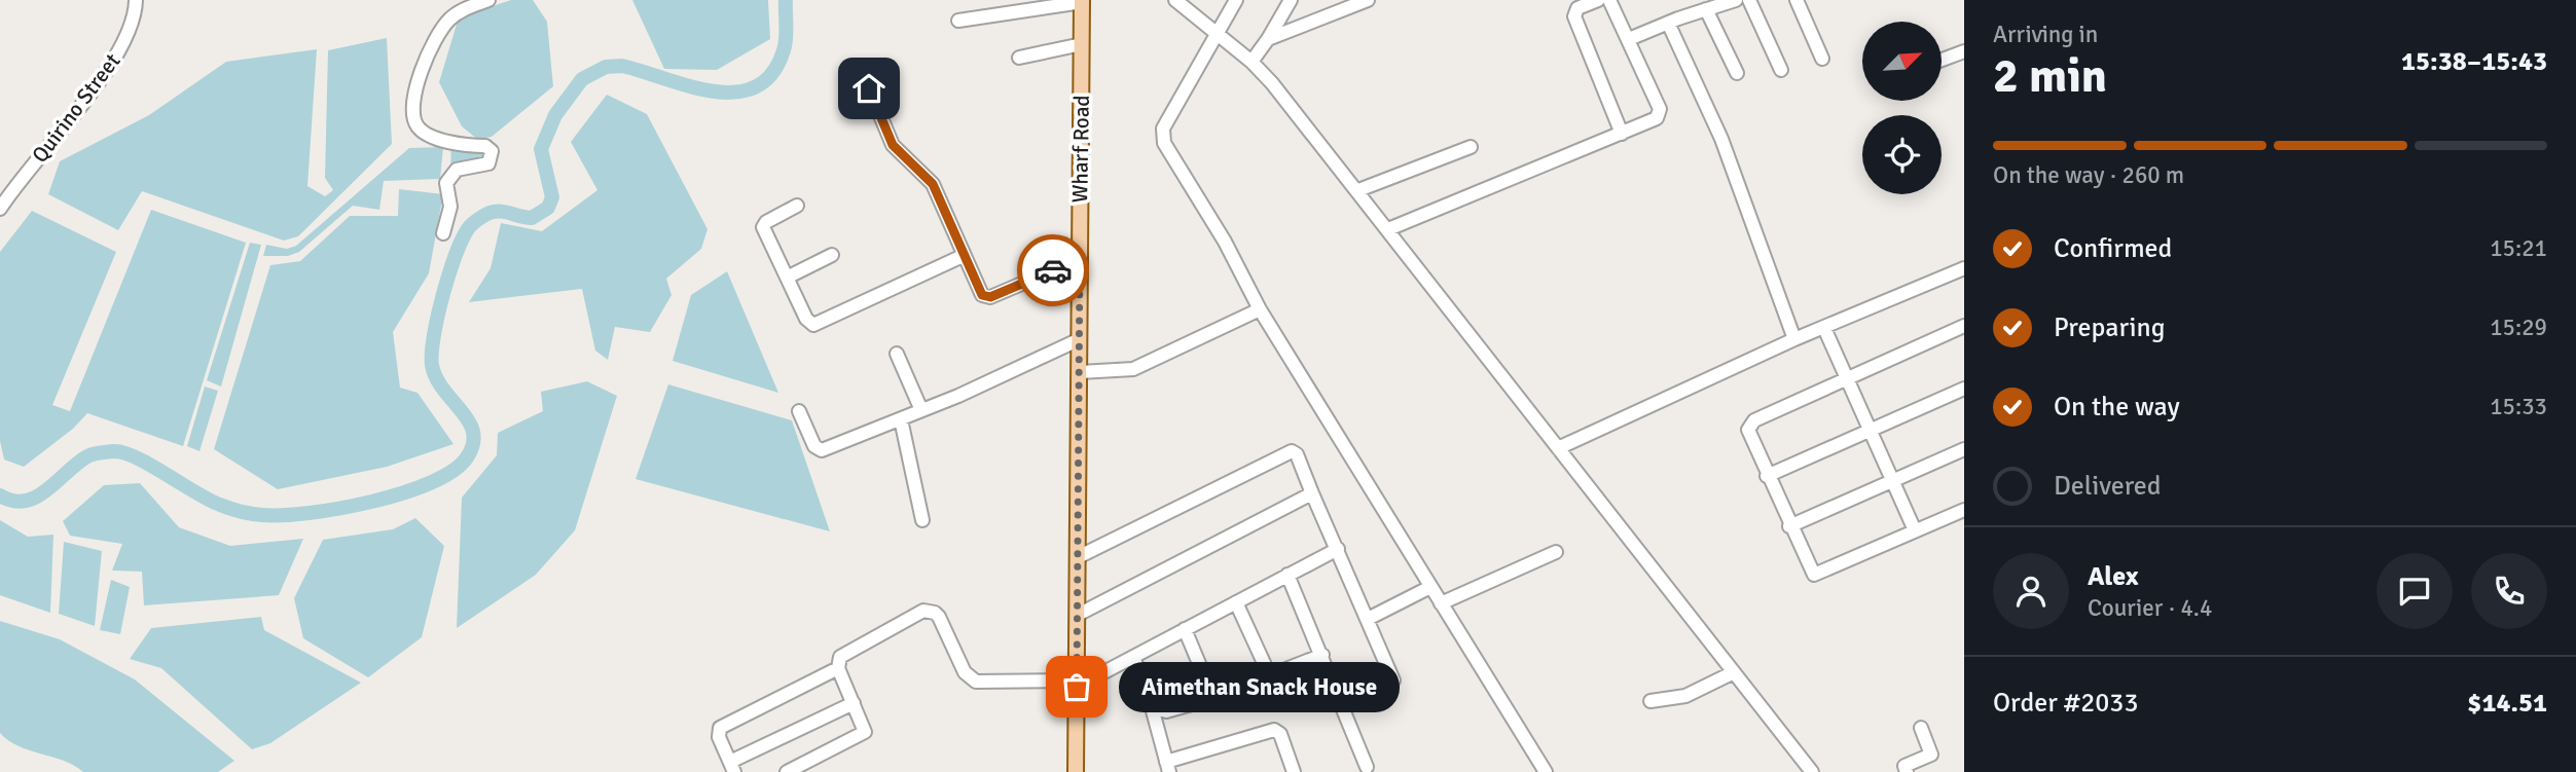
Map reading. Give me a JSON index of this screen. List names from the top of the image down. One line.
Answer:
{"streets":{"main road":["Wharf Road"],"street":["Quirino Street"]},"places":["Aimethan Snack House"],"north":"top right","page":{"heading":["2 min","Arriving in","15:38–15:43"],"panel":["Alex","Courier · 4.4","Order #2033","$14.51"],"bar":"On the way · 260 m","list":[["Confirmed","15:21"],["Preparing","15:29"],["On the way","15:33"],"Delivered"],"bubble":"Aimethan Snack House"}}
